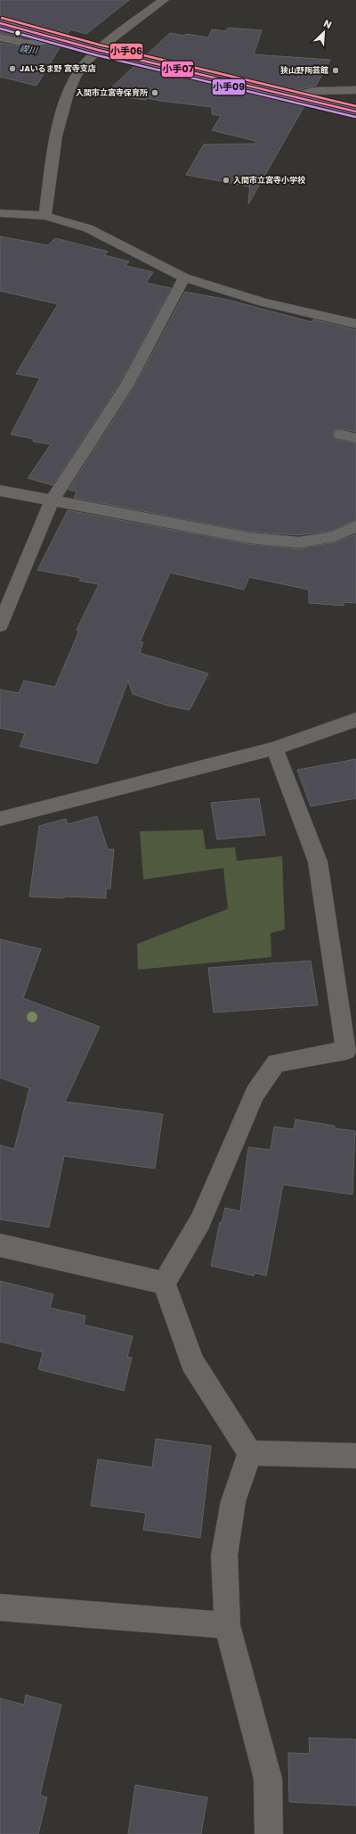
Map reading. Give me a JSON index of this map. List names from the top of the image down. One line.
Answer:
{"water":["禊川"],"places":["JAいるま野 宮寺支店","狭山野陶芸館","入間市立宮寺保育所","入間市立宮寺小学校"],"lines":["transit line 小手06","transit line 小手07","transit line 小手09"],"north":"top right"}
